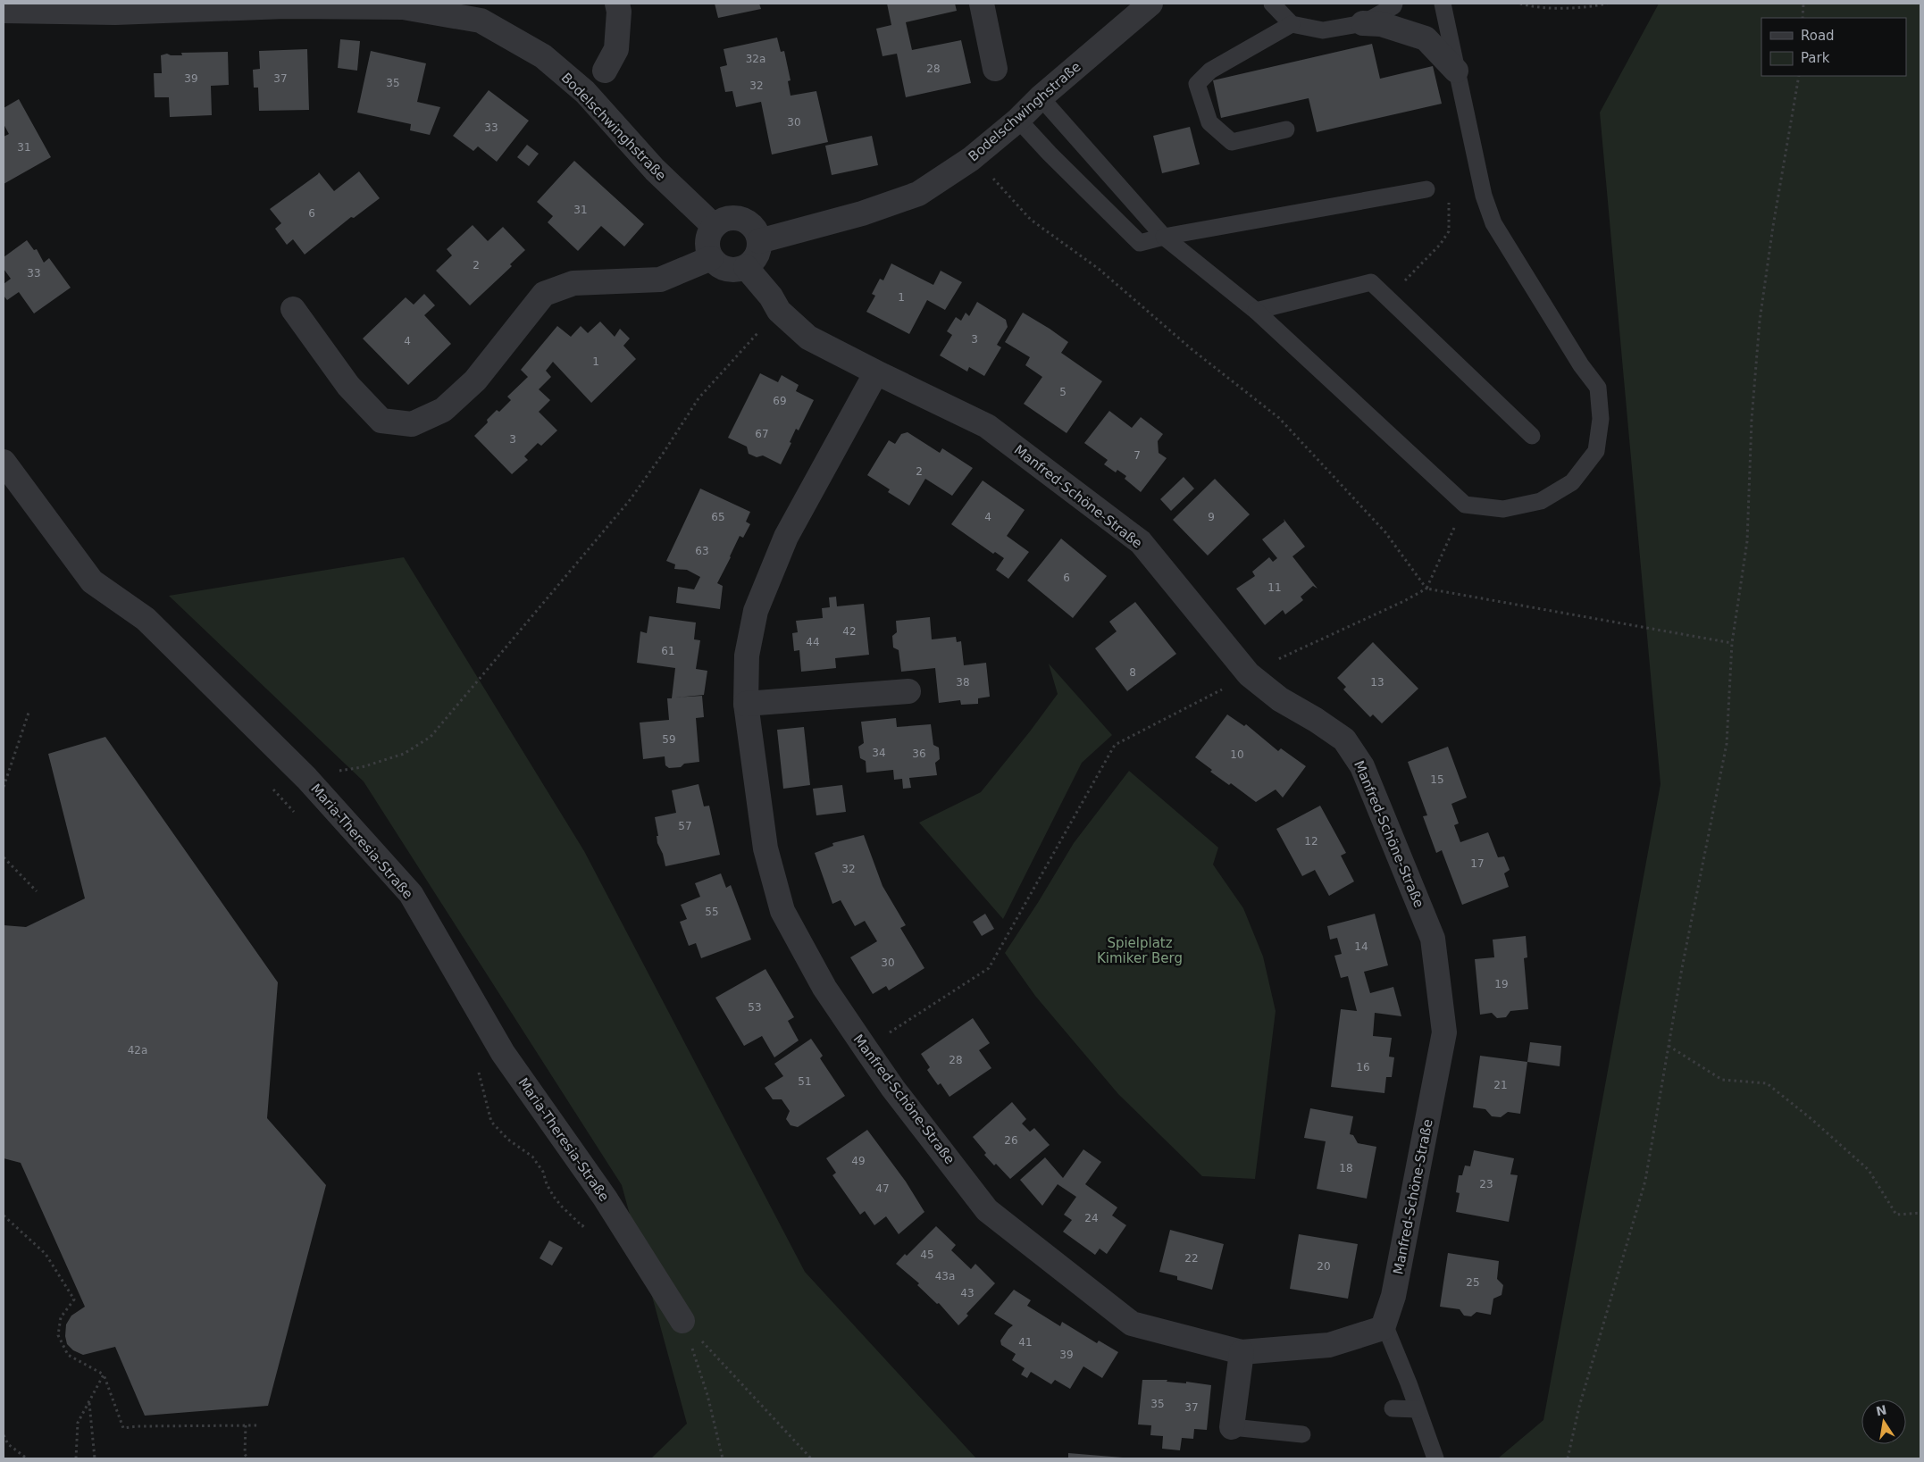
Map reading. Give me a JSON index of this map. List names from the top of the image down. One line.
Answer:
{"streets":{"street":["Bodelschwinghstraße","Manfred-Schöne-Straße","Maria-Theresia-Straße"]},"crossings":[["Bodelschwinghstraße","Manfred-Schöne-Straße"]],"parks":["Spielplatz Kimiker Berg"],"house_numbers":["32a","28","39","37","35","32","30","33","31","31","6","2","33","1","3","4","1","5","69","67","3","7","2","65","4","9","63","6","11","42","44","61","8","38","13","59","34","36","10","15","57","12","17","32","55","14","30","19","53","42a","28","16","51","21","26","49","18","23","47","24","45","22","20","43a","25","43","41","39","35","37"],"legend":["Road","Park"],"north":"top"}
